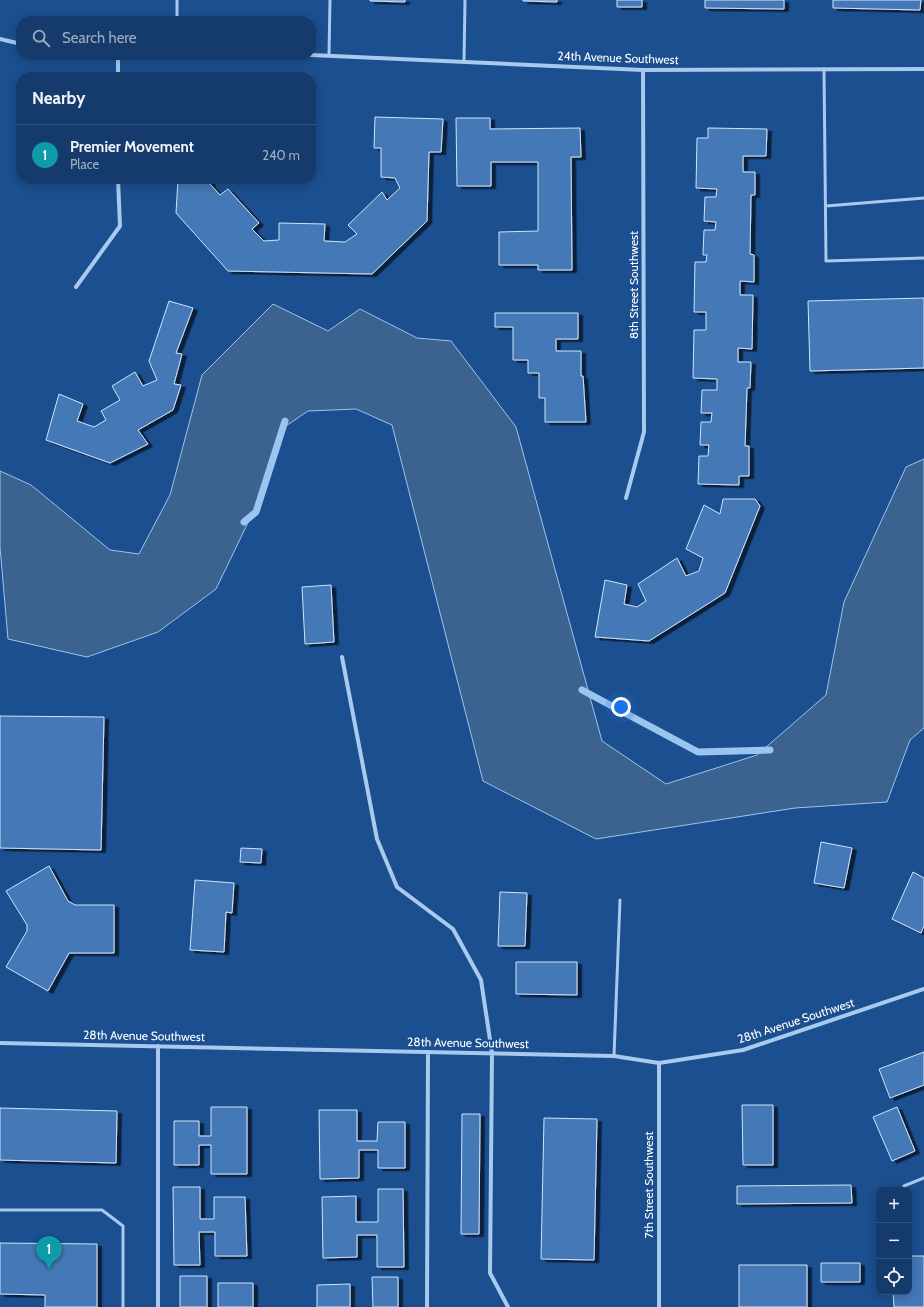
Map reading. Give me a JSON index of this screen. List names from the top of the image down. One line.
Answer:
{"streets":{"street":["24th Avenue Southwest","8th Street Southwest","28th Avenue Southwest","7th Street Southwest"]},"crossings":[["24th Avenue Southwest","8th Street Southwest"],["28th Avenue Southwest","7th Street Southwest"]],"page":{"search":"Search here","heading":"Nearby","list":[{"mark":"1","name":"Premier Movement","note":"Place","value":"240 m"}],"map_buttons":["+","−"],"pins":"1"}}
